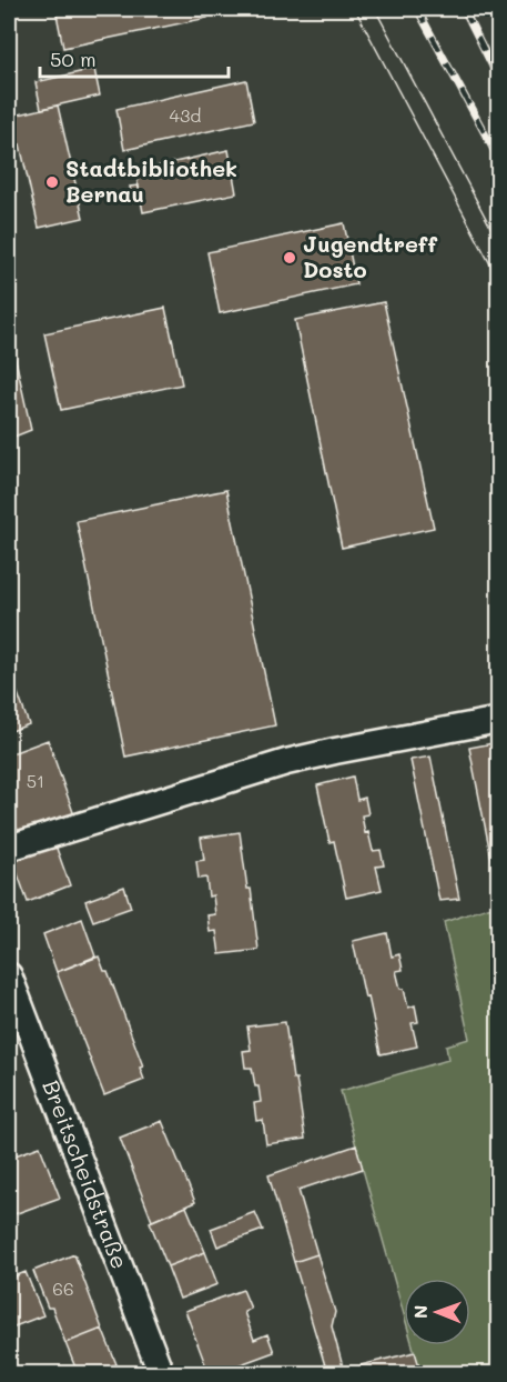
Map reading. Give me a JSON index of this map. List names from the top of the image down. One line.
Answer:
{"streets":{"street":["Breitscheidstraße"]},"places":["Stadtbibliothek Bernau","Jugendtreff Dosto"],"house_numbers":["43d","51","66"],"scale_bar":"50 m","north":"left"}
